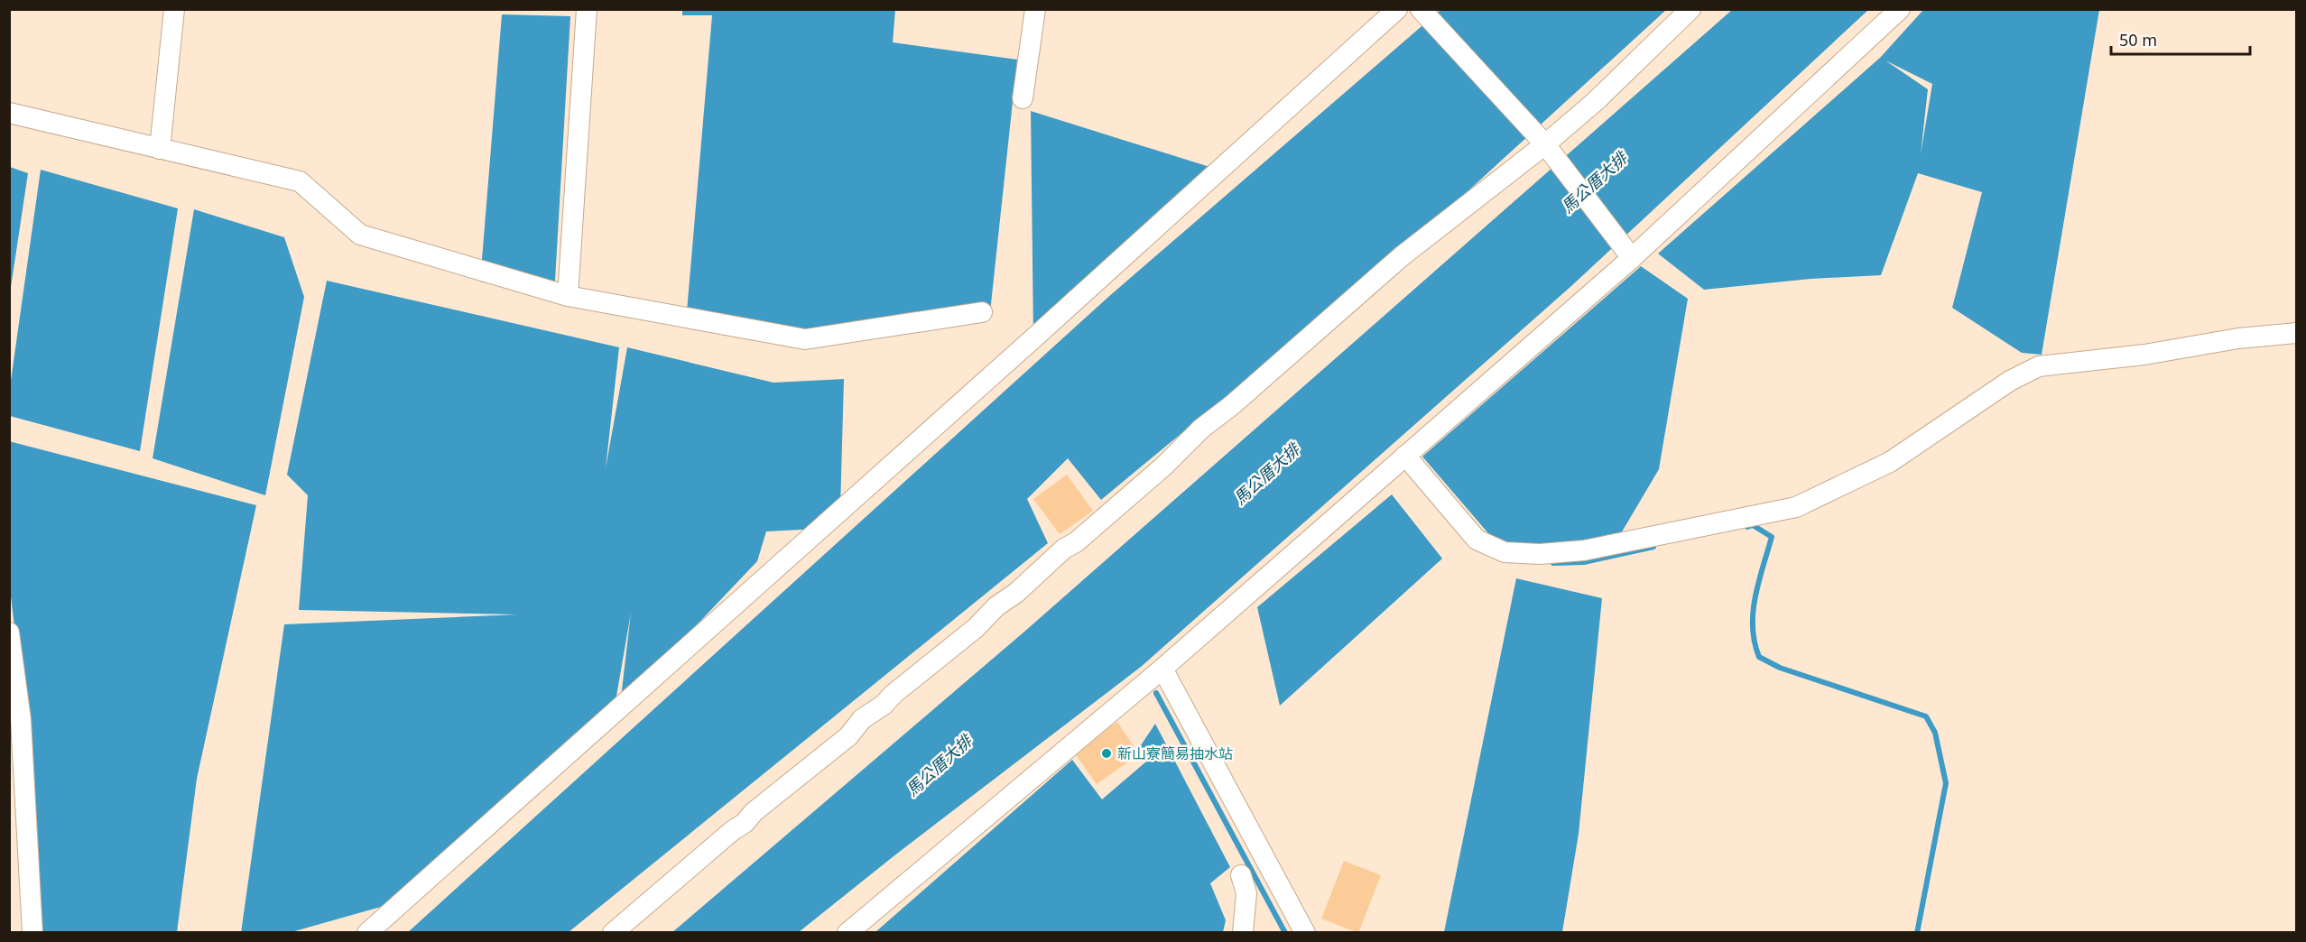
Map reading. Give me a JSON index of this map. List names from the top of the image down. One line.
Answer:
{"water":["馬公厝大排"],"places":["新山寮簡易抽水站"],"scale_bar":"50 m"}
